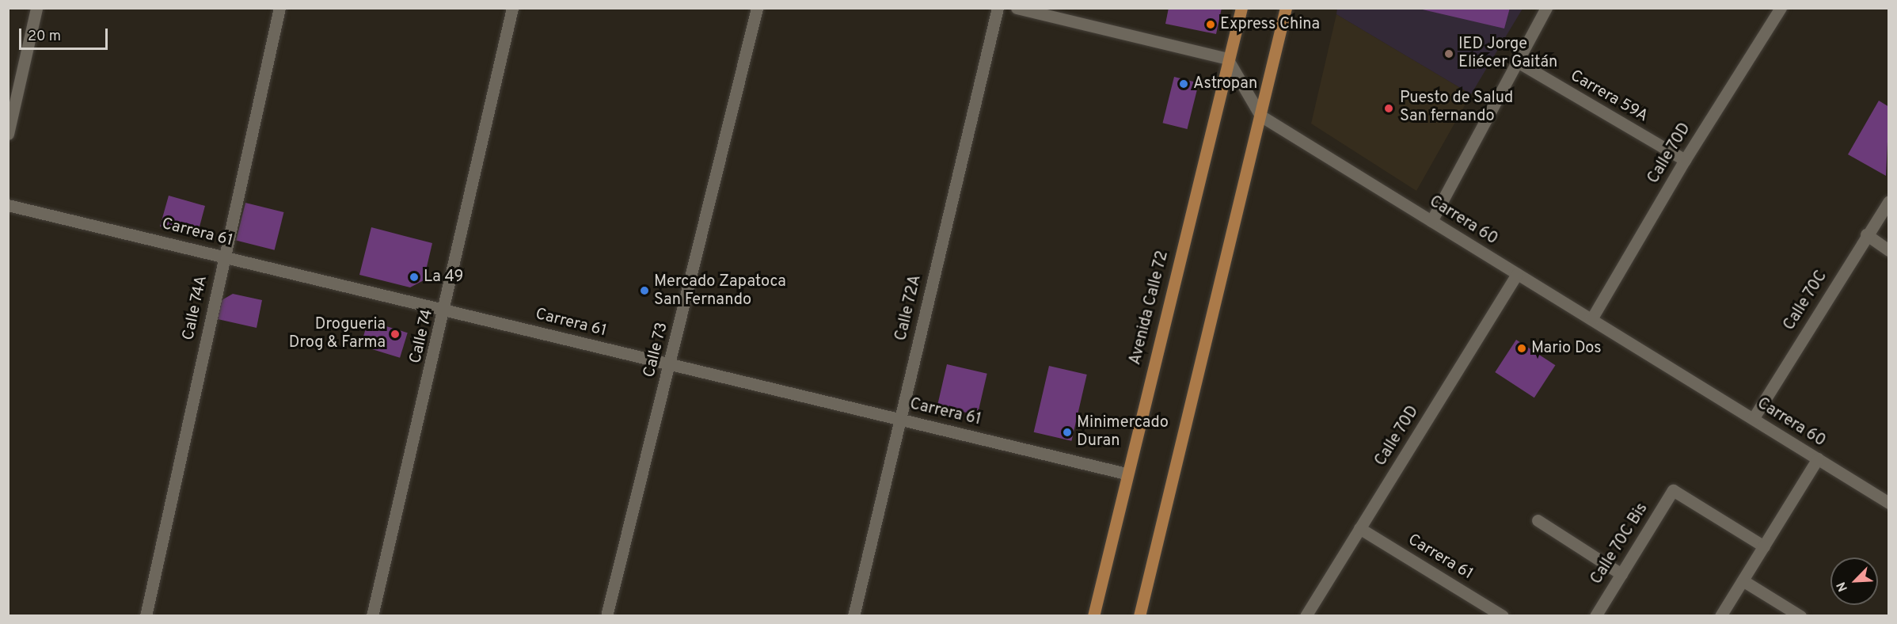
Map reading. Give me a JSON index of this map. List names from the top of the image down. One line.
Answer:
{"streets":{"main road":["Avenida Calle 72"],"street":["Carrera 59A","Calle 70D","Carrera 60","Carrera 61","Calle 70C","Calle 74A","Calle 72A","Calle 74","Calle 73","Calle 70C Bis"]},"crossings":[["Carrera 59A","Calle 70D"],["Calle 70D","Carrera 60"],["Calle 70D","Carrera 61"],["Carrera 60","Calle 70C"],["Carrera 60","Avenida Calle 72"],["Carrera 61","Calle 74A"],["Carrera 61","Calle 72A"],["Carrera 61","Avenida Calle 72"],["Carrera 61","Calle 74"],["Carrera 61","Calle 73"]],"places":["Express China","IED Jorge Eliécer Gaitán","Astropan","Puesto de Salud San fernando","La 49","Mercado Zapatoca San Fernando","Drogueria Drog & Farma","Mario Dos","Minimercado Duran"],"scale_bar":"20 m","north":"bottom left"}
